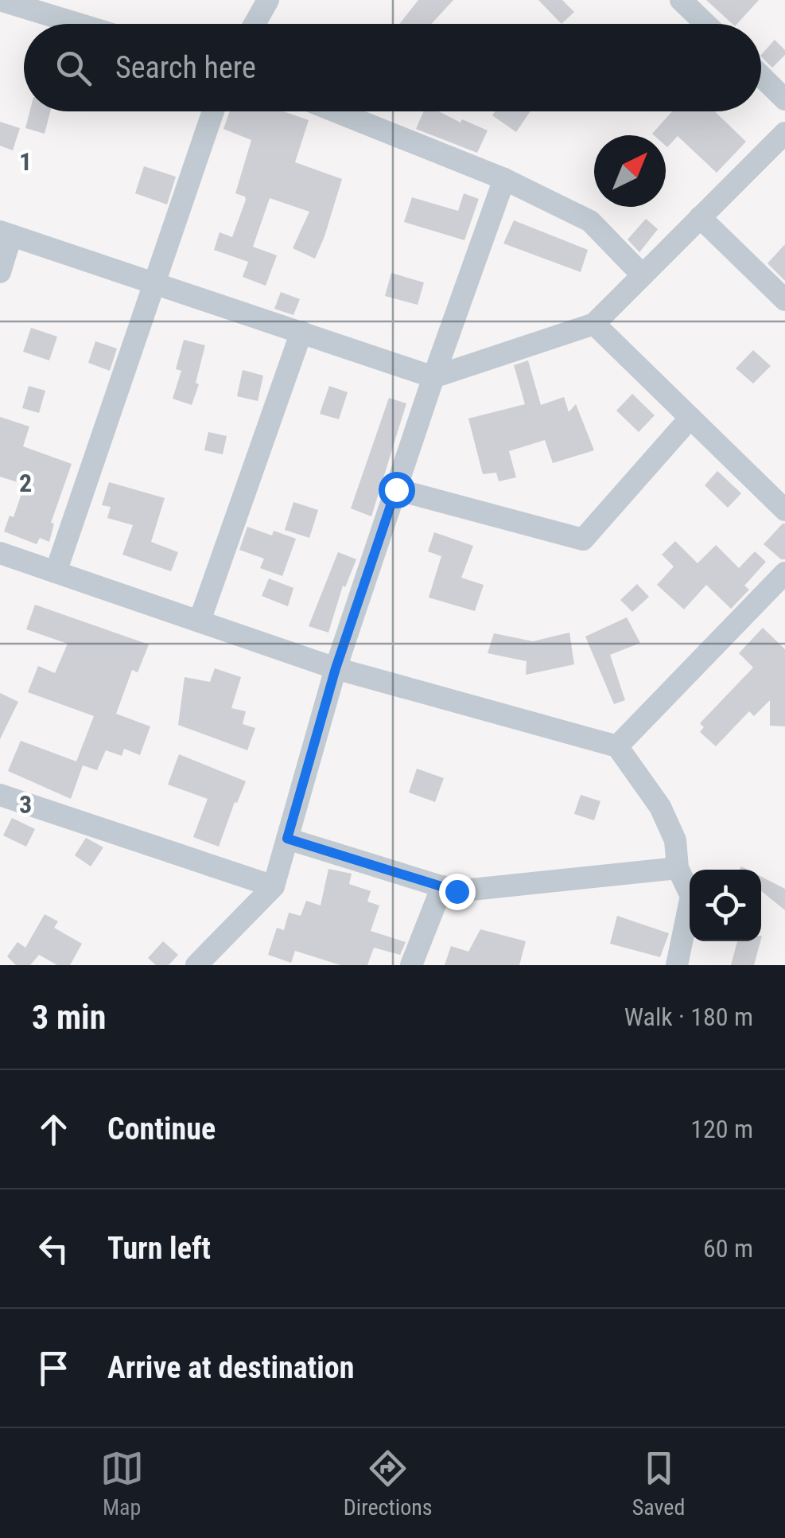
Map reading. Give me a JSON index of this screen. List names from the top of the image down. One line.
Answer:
{"north":"top right","page":{"search":"Search here","heading":["3 min","Walk · 180 m"],"list":[["Continue","120 m"],["Turn left","60 m"],"Arrive at destination"],"nav":["Map","Directions","Saved"]},"grid":{"rows":["1","2","3"]}}
